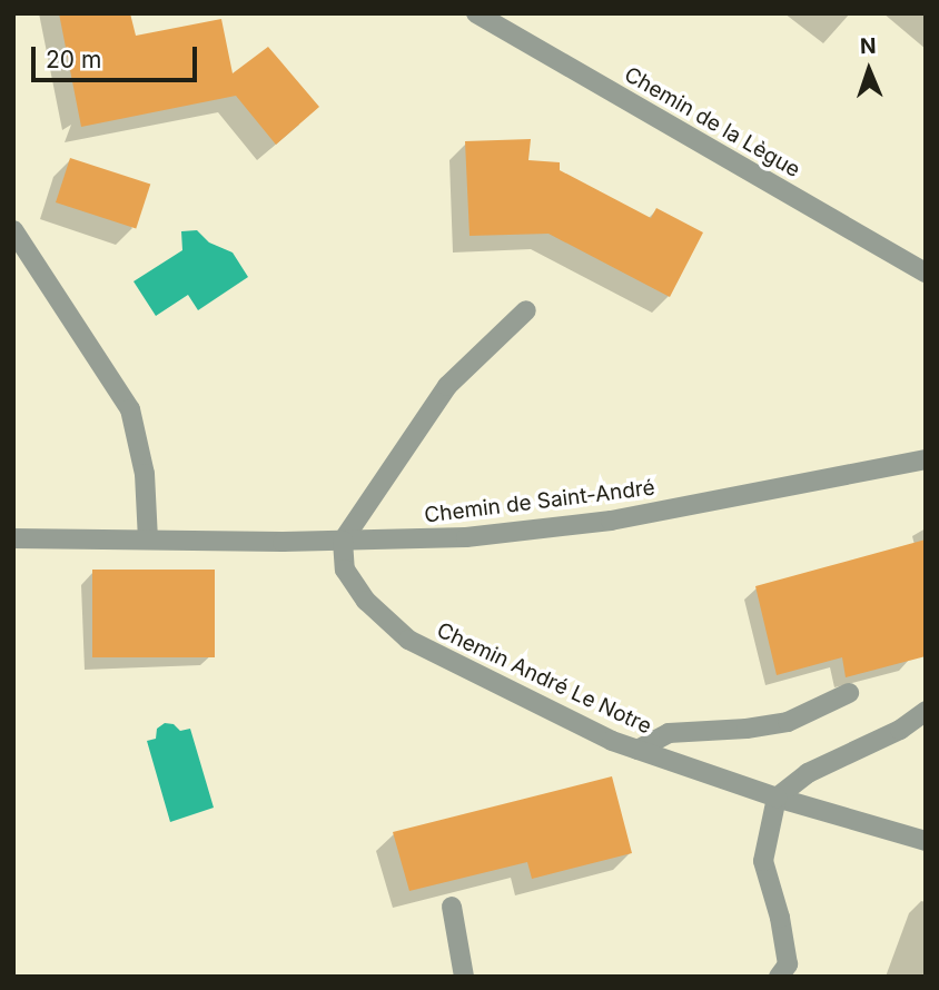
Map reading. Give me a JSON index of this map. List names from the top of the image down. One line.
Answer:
{"streets":{"street":["Chemin de la Lègue","Chemin de Saint-André","Chemin André Le Notre"]},"crossings":[["Chemin de Saint-André","Chemin André Le Notre"]],"scale_bar":"20 m","north":"top"}
